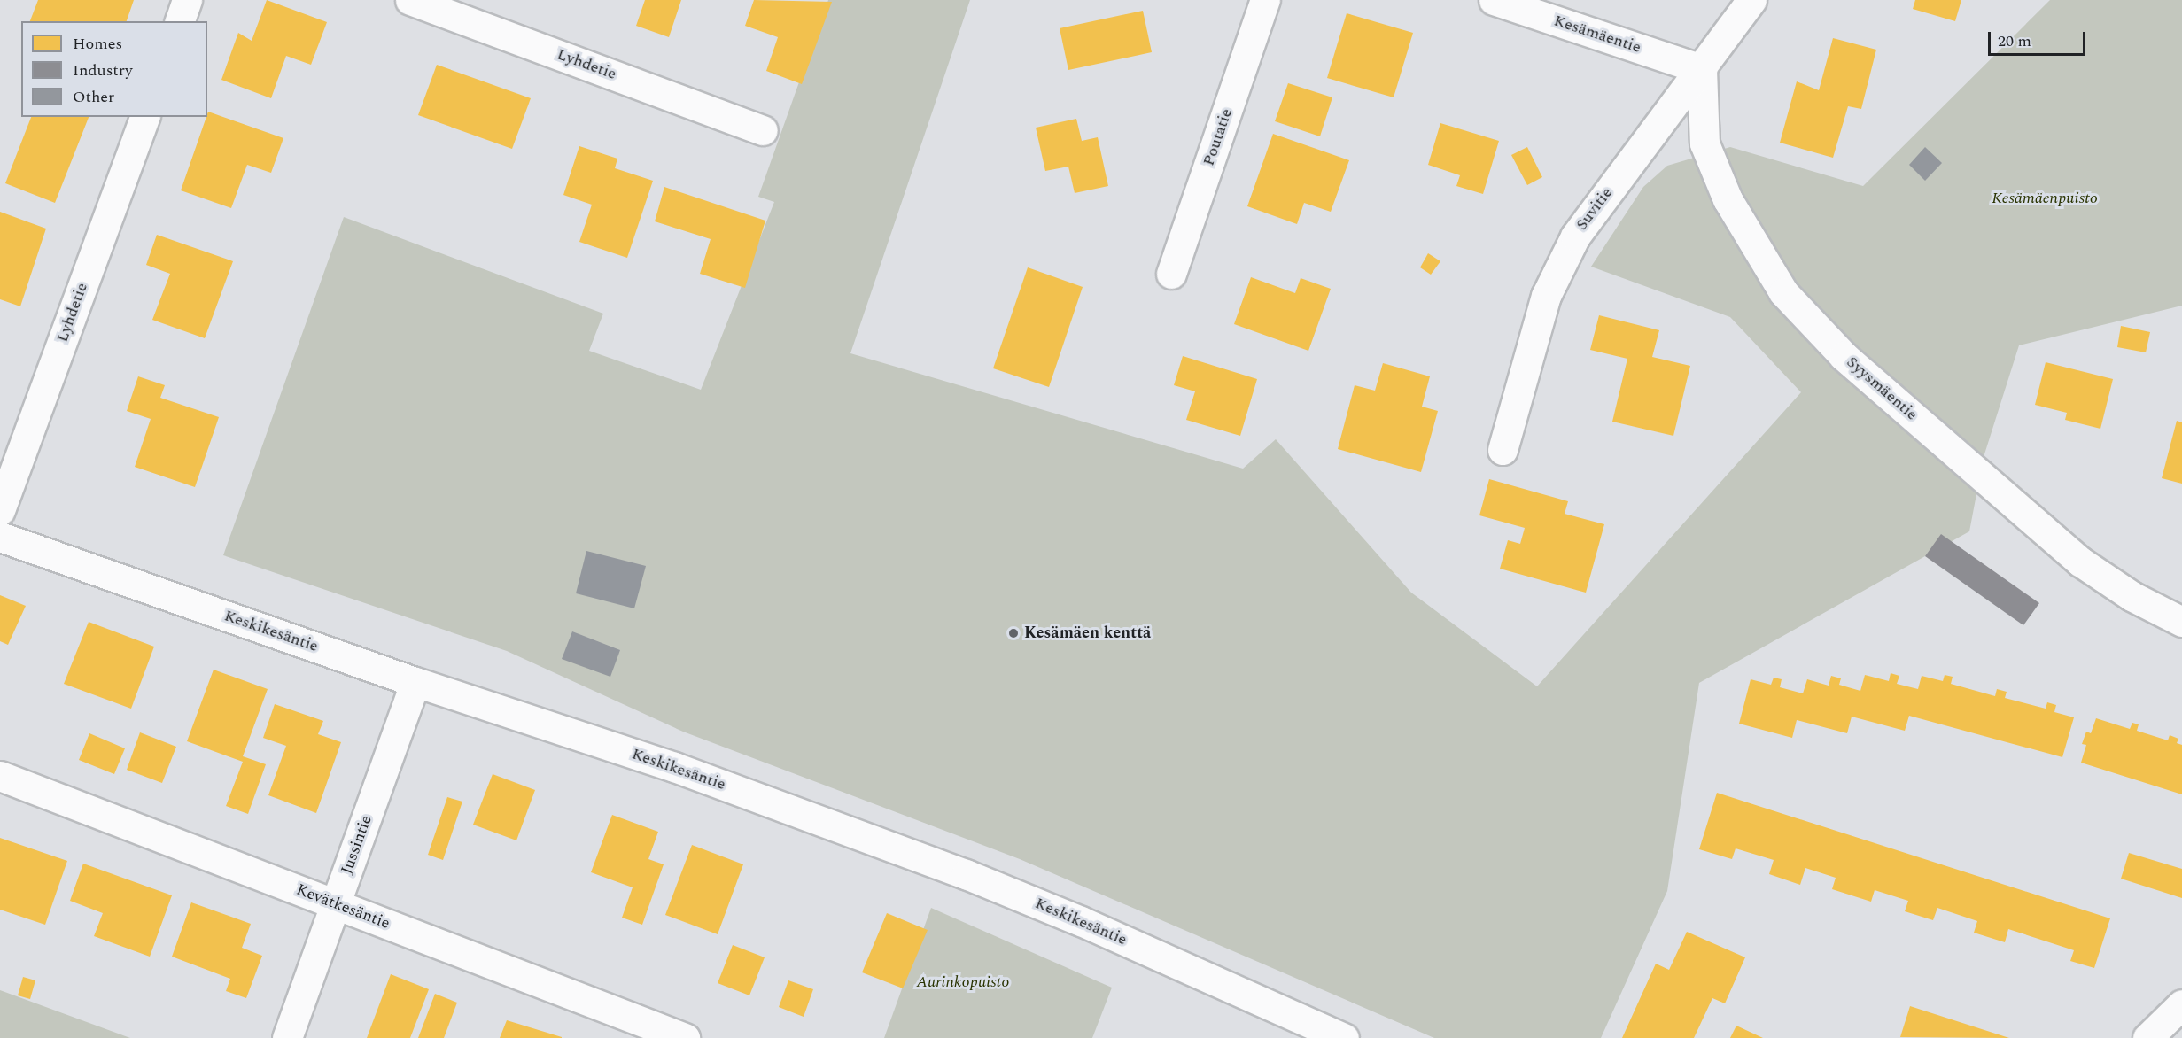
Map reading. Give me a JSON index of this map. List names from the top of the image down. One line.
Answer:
{"streets":{"street":["Kesämäentie","Lyhdetie","Poutatie","Suvitie","Syysmäentie","Keskikesäntie","Jussintie","Kevätkesäntie"]},"crossings":[["Kesämäentie","Suvitie"],["Kesämäentie","Syysmäentie"],["Suvitie","Syysmäentie"],["Keskikesäntie","Jussintie"],["Jussintie","Kevätkesäntie"]],"parks":["Kesämäenpuisto","Aurinkopuisto"],"places":["Kesämäen kenttä"],"legend":["Homes","Industry","Other"],"scale_bar":"20 m"}
